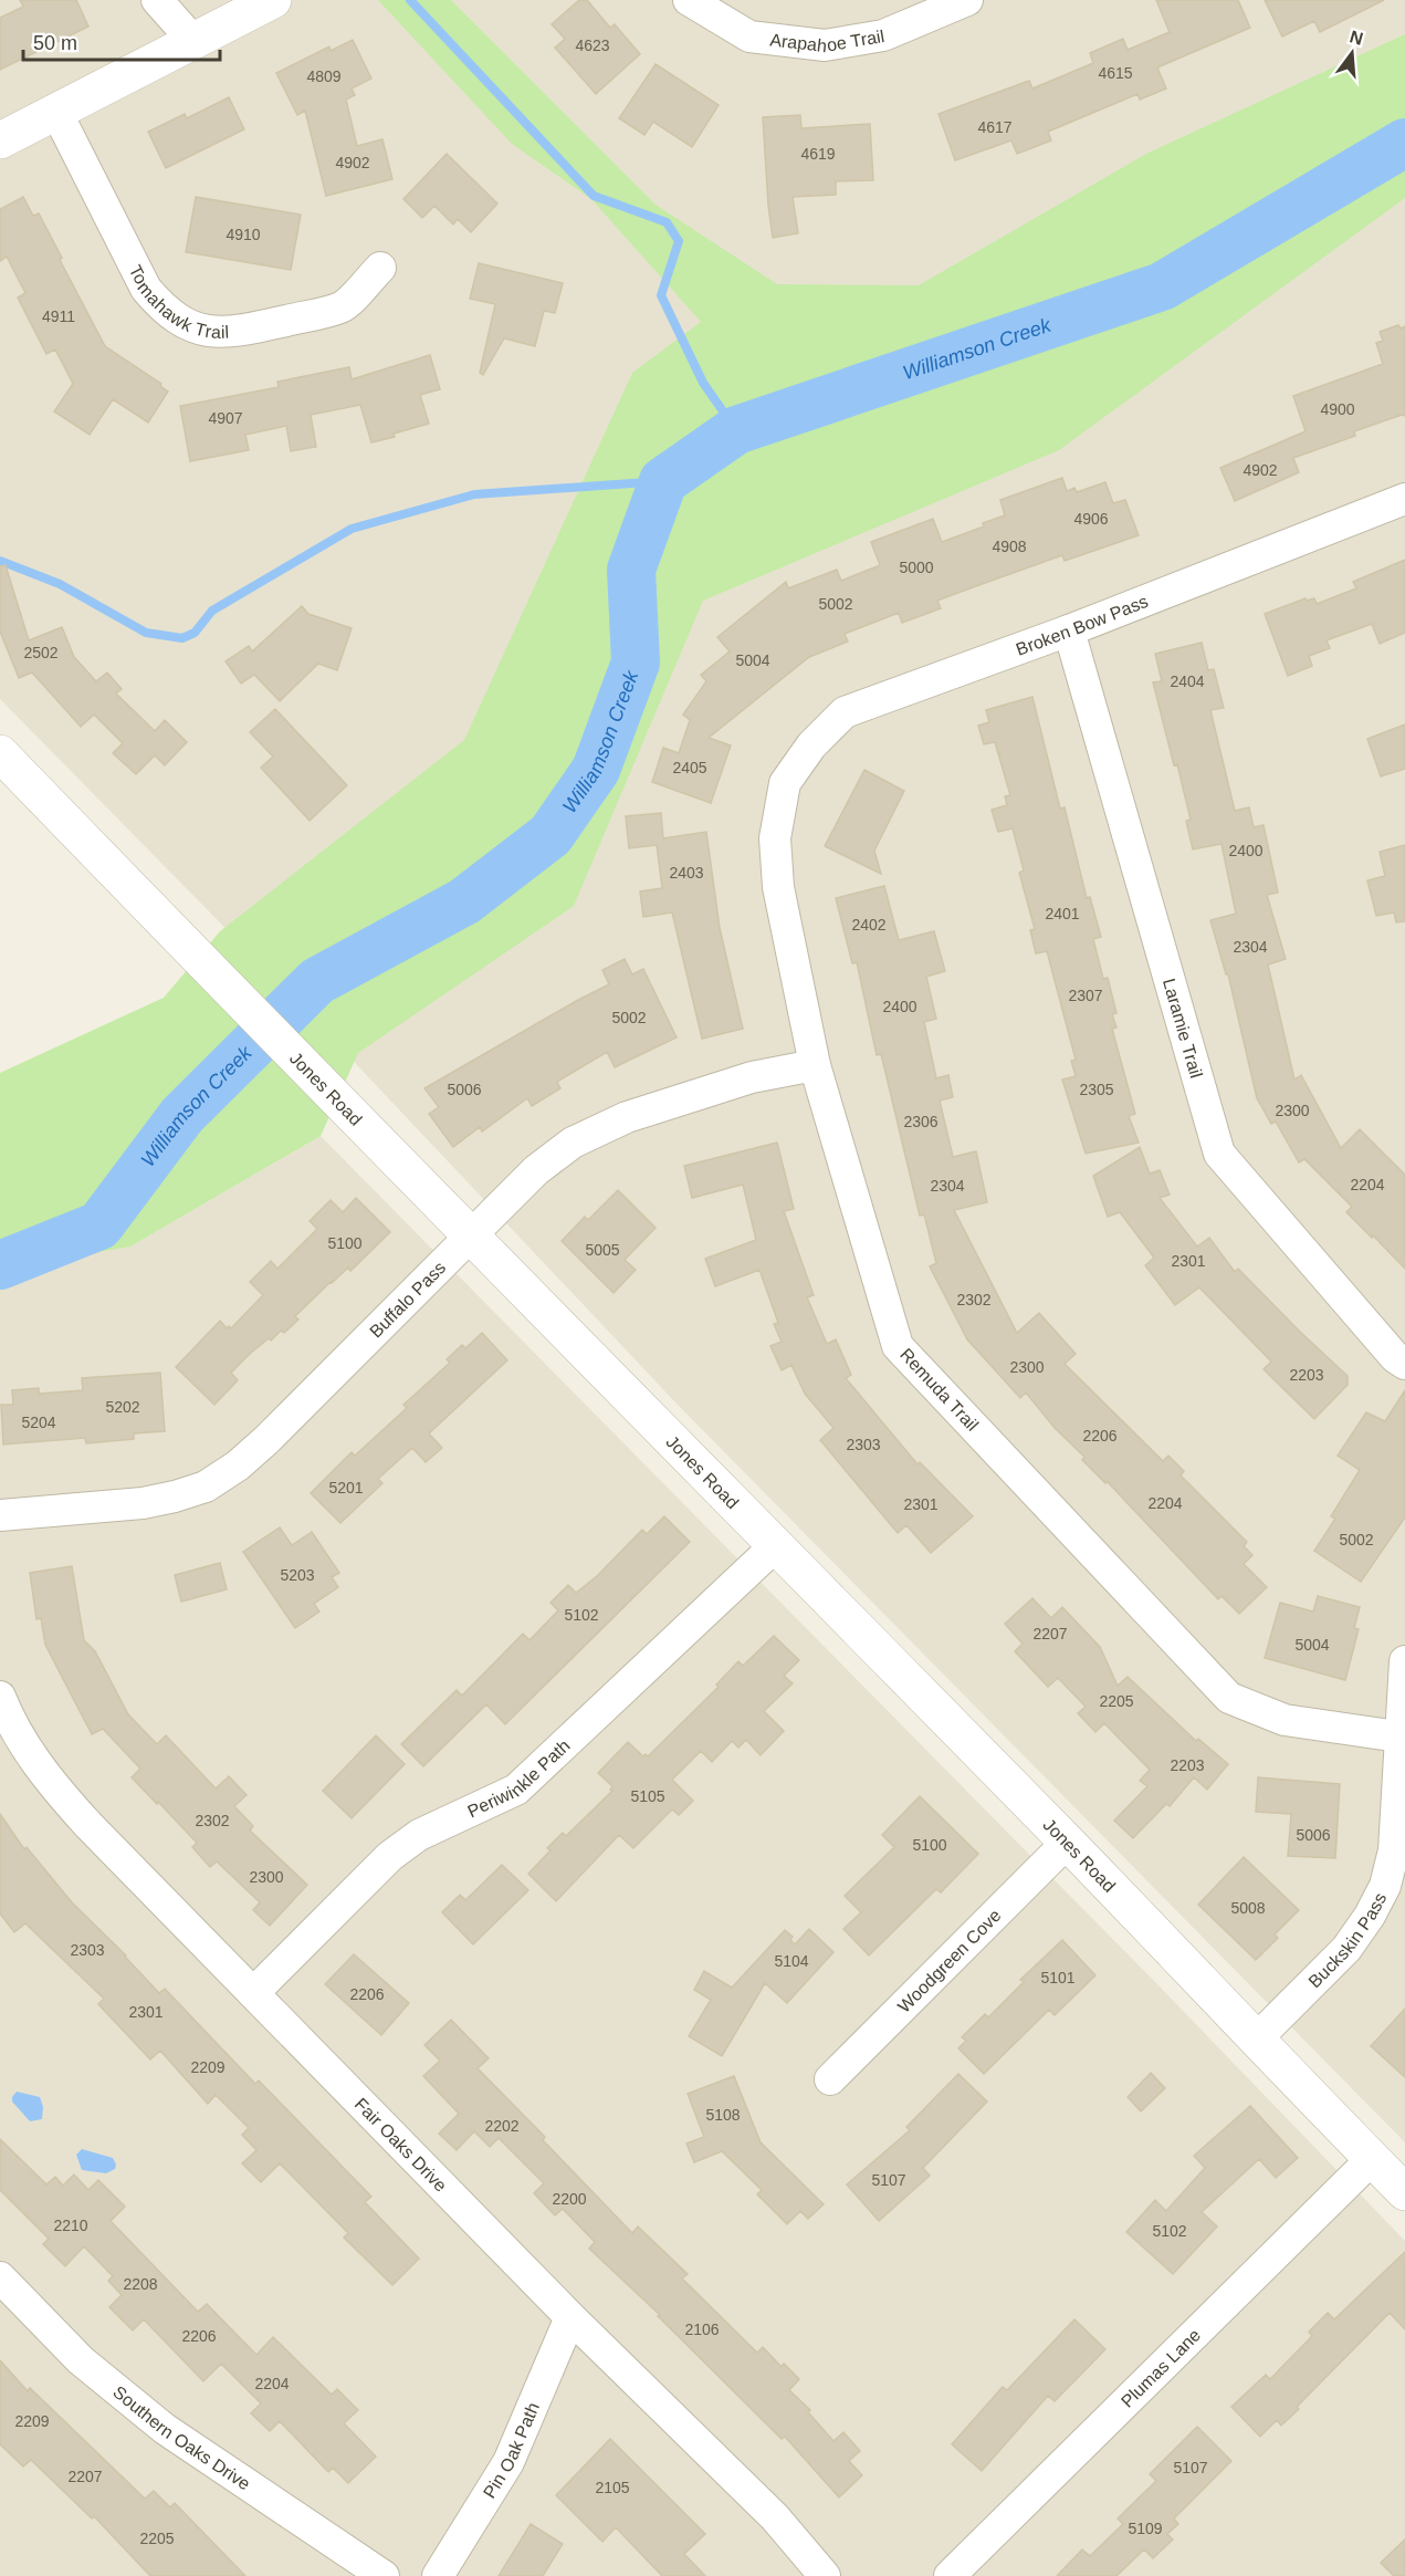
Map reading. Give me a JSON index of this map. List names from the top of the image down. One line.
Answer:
{"streets":{"street":["Arapahoe Trail","Tomahawk Trail","Broken Bow Pass","Laramie Trail","Jones Road","Buffalo Pass","Remuda Trail","Periwinkle Path","Buckskin Pass","Woodgreen Cove","Fair Oaks Drive","Plumas Lane","Southern Oaks Drive","Pin Oak Path"]},"crossings":[["Broken Bow Pass","Laramie Trail"],["Broken Bow Pass","Remuda Trail"],["Jones Road","Buffalo Pass"],["Jones Road","Periwinkle Path"],["Jones Road","Buckskin Pass"],["Jones Road","Woodgreen Cove"],["Jones Road","Plumas Lane"],["Buffalo Pass","Remuda Trail"],["Remuda Trail","Buckskin Pass"],["Periwinkle Path","Fair Oaks Drive"],["Fair Oaks Drive","Pin Oak Path"]],"water":["Williamson Creek"],"house_numbers":["4623","4615","4809","4617","4619","4902","4910","4911","4900","4907","4902","4906","4908","5000","5002","2502","5004","2404","2405","2400","2403","2401","2402","2304","2307","2400","5002","5006","2305","2300","2306","2204","2304","5100","5005","2301","2302","2300","2203","5202","5204","2206","2303","5201","2204","2301","5002","5203","5102","2207","5004","2205","2203","5105","2302","5006","5100","2300","5008","2303","5104","5101","2206","2301","2209","5108","2202","5107","2200","2210","5102","2208","2106","2206","2204","2209","5107","2207","2105","5109","2205"],"scale_bar":"50 m","north":"top"}
